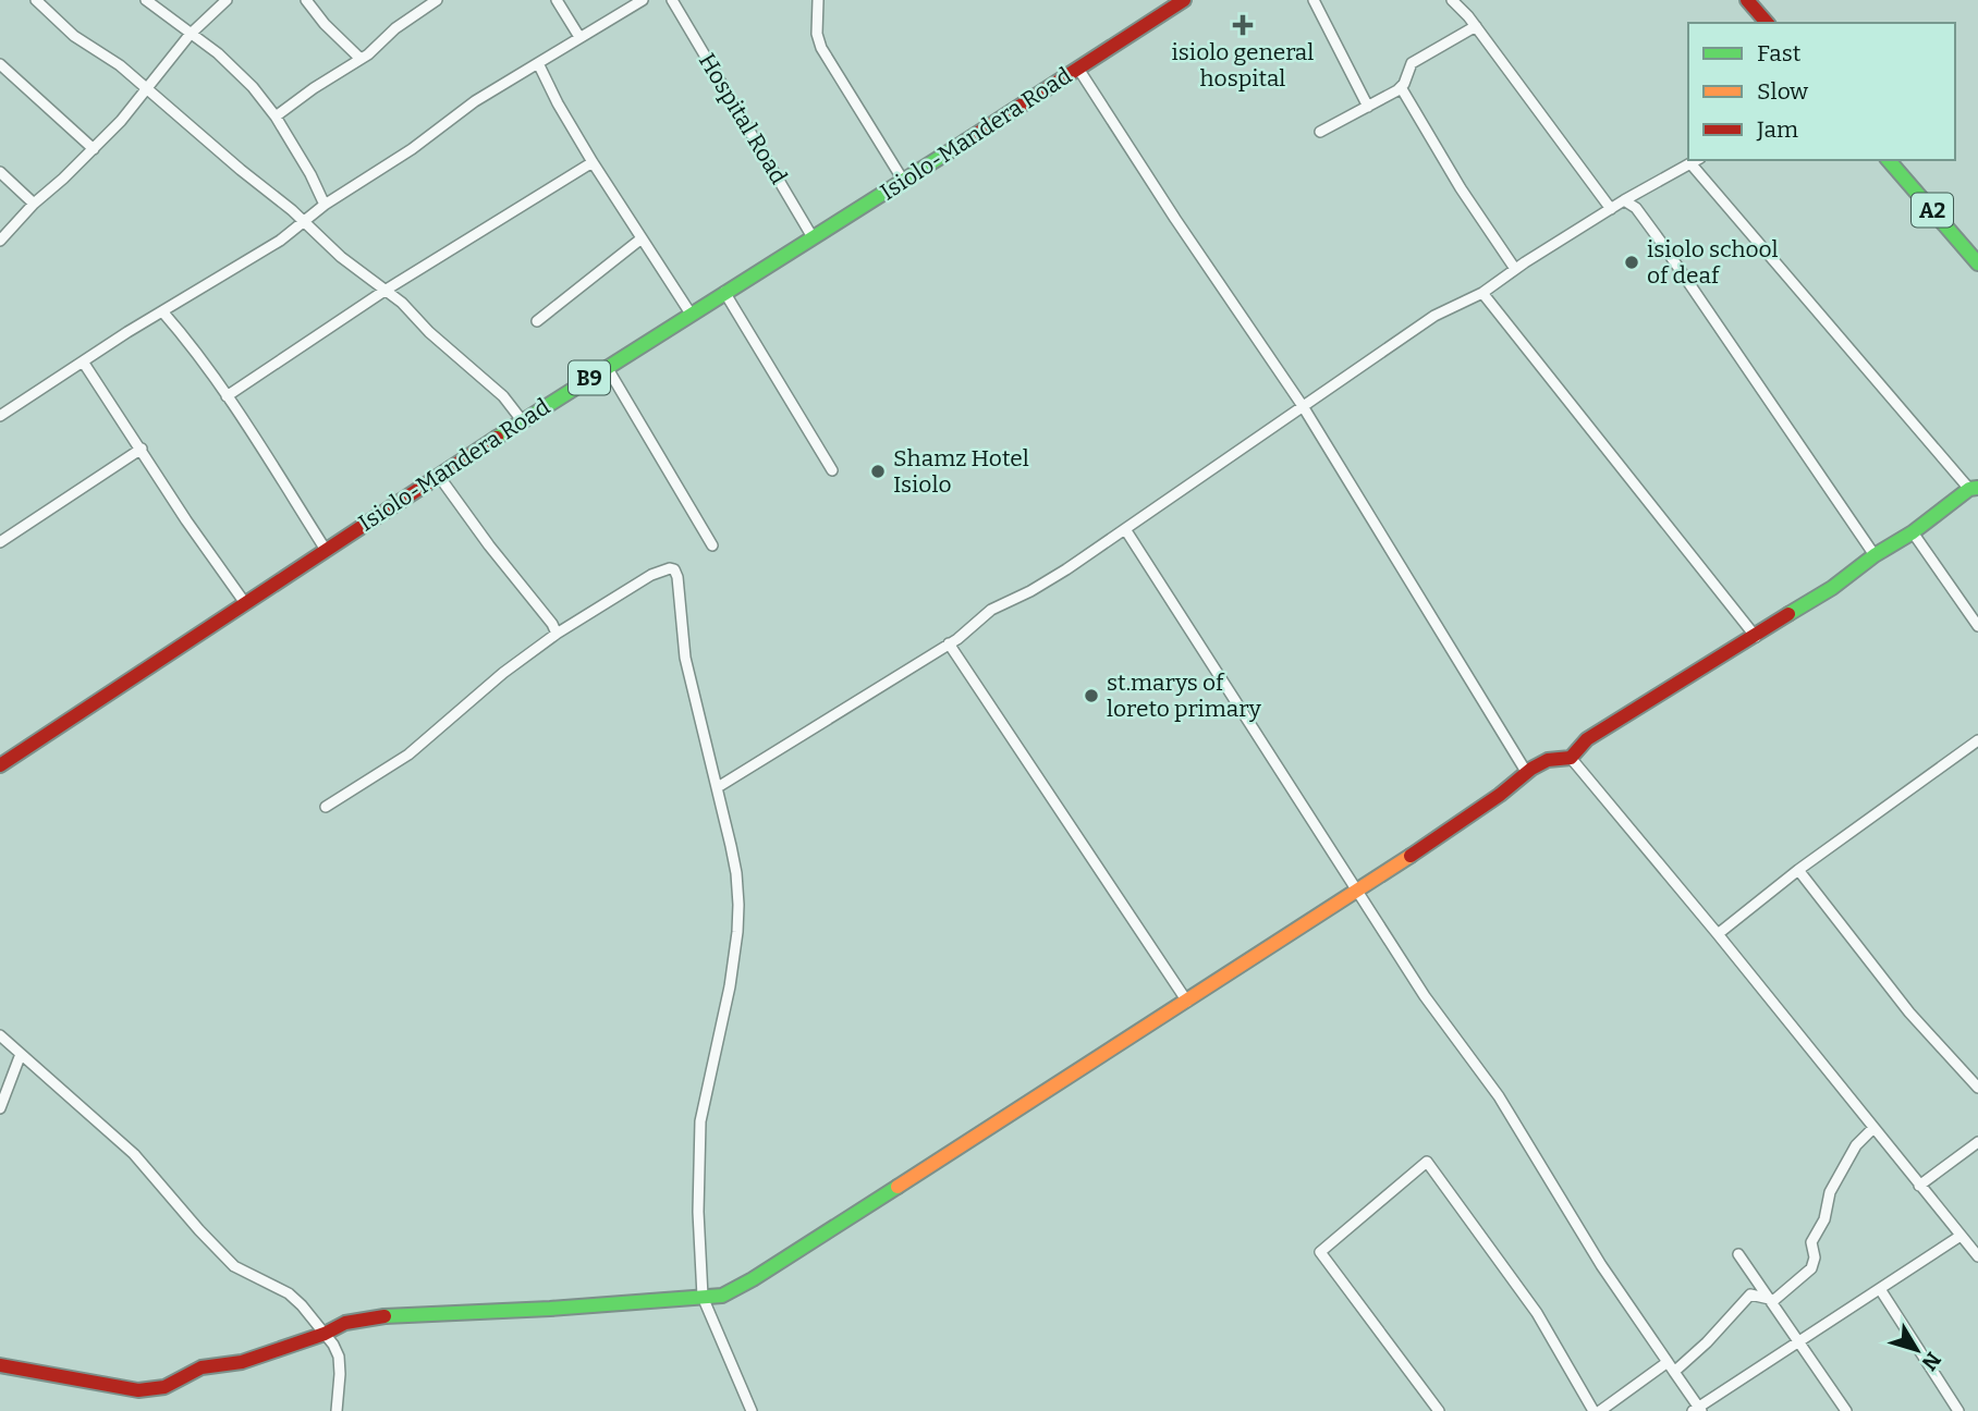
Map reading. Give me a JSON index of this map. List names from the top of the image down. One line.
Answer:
{"streets":{"main road":["Isiolo-Mandera Road","A2","B9"],"street":["Hospital Road"]},"crossings":[["Hospital Road","Isiolo-Mandera Road"]],"places":{"health":["isiolo general hospital"],"other":["isiolo school of deaf","Shamz Hotel Isiolo","st.marys of loreto primary"]},"legend":["Fast","Slow","Jam"],"north":"bottom right"}
